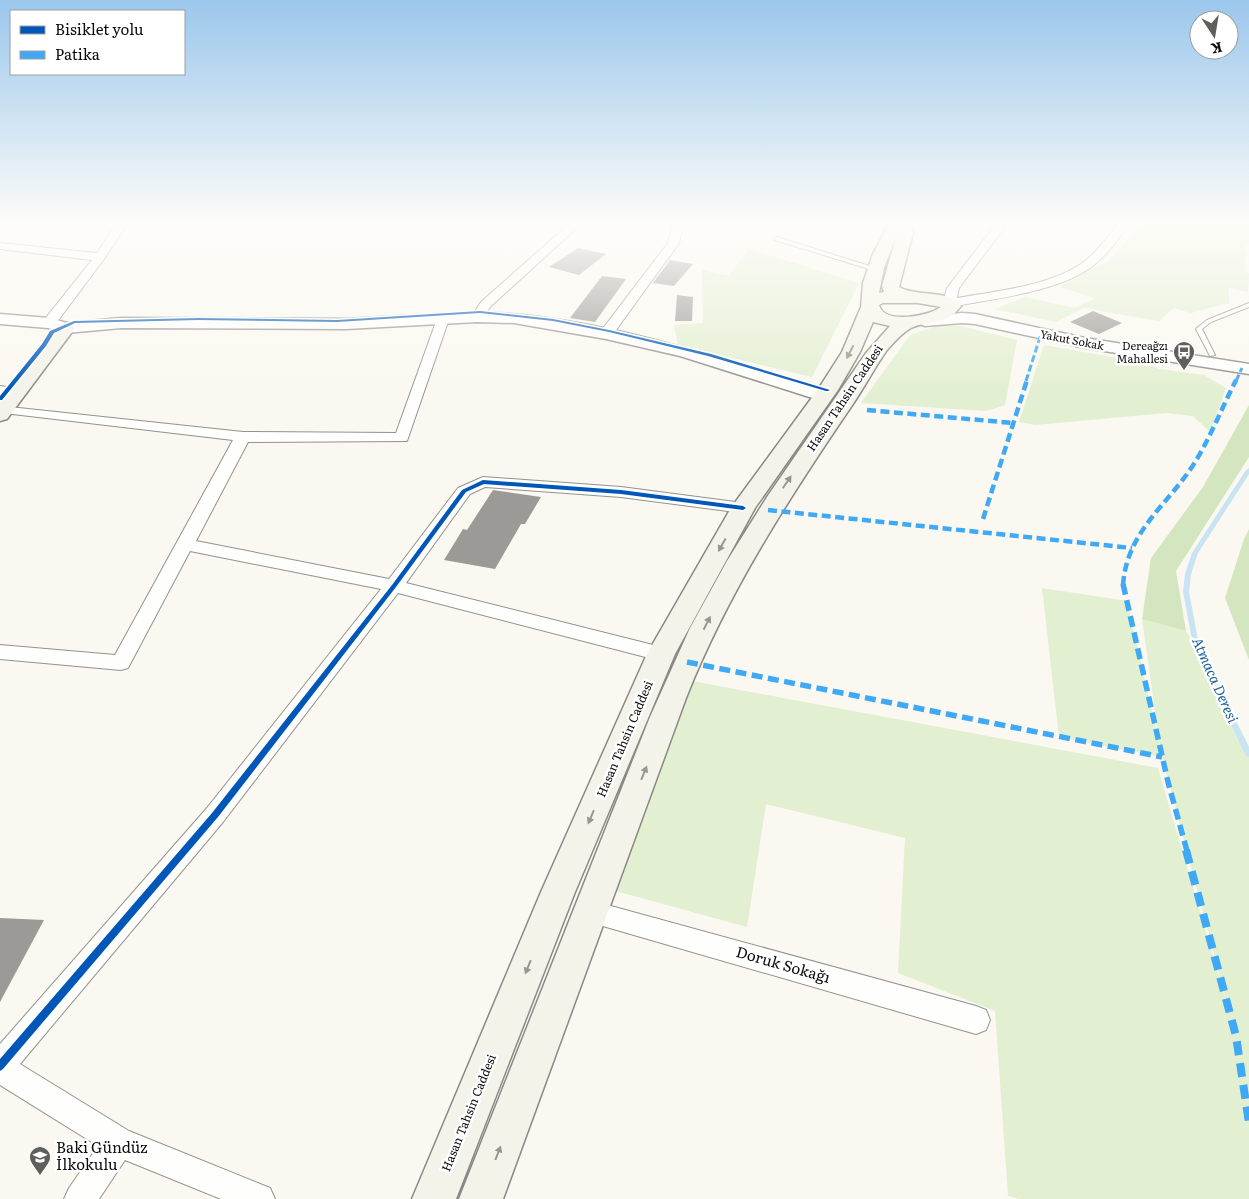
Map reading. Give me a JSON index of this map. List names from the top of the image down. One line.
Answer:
{"streets":{"main road":["Hasan Tahsin Caddesi"],"street":["Yakut Sokak","Doruk Sokağı"]},"crossings":[["Yakut Sokak","Hasan Tahsin Caddesi"],["Hasan Tahsin Caddesi","Doruk Sokağı"]],"water":["Atmaca Deresi"],"places":{"bus stop":["Dereağzı Mahallesi"],"school or university":["Baki Gündüz İlkokulu"]},"legend":["Bisiklet yolu","Patika"],"north":"bottom"}
